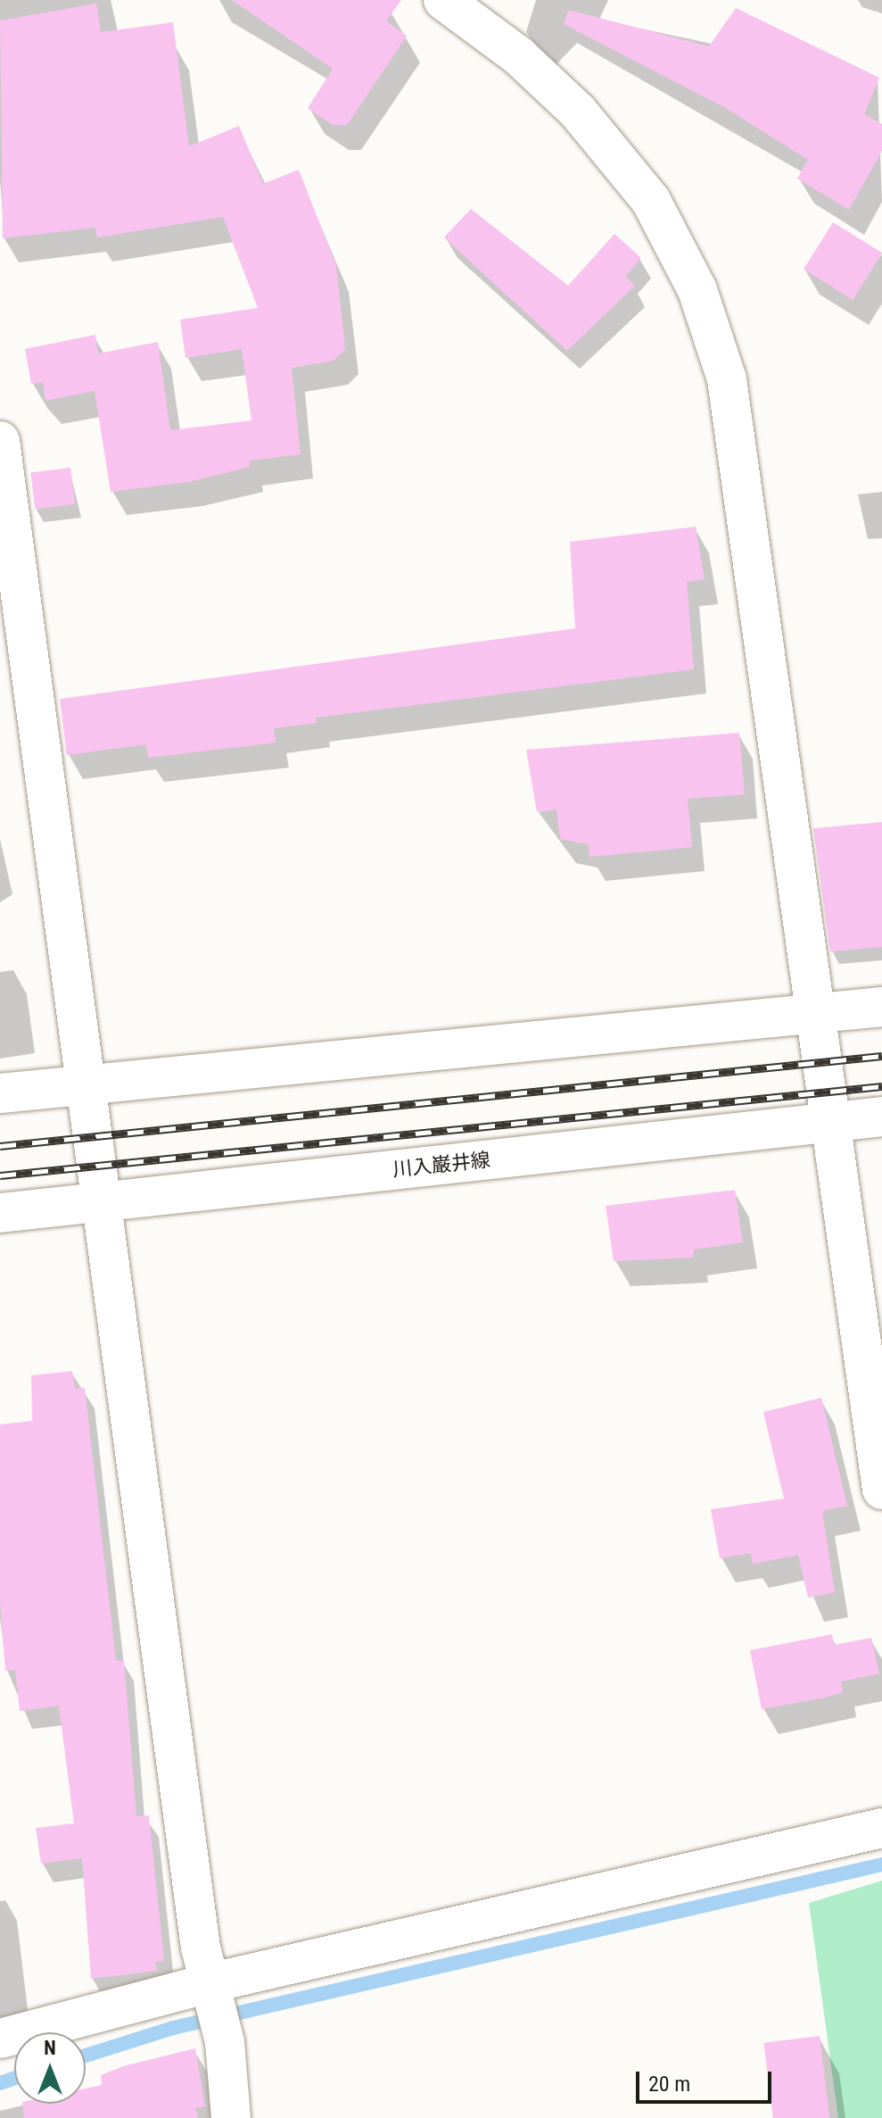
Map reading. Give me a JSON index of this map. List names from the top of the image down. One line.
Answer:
{"streets":{"street":["川入巌井線"]},"scale_bar":"20 m","north":"top"}
